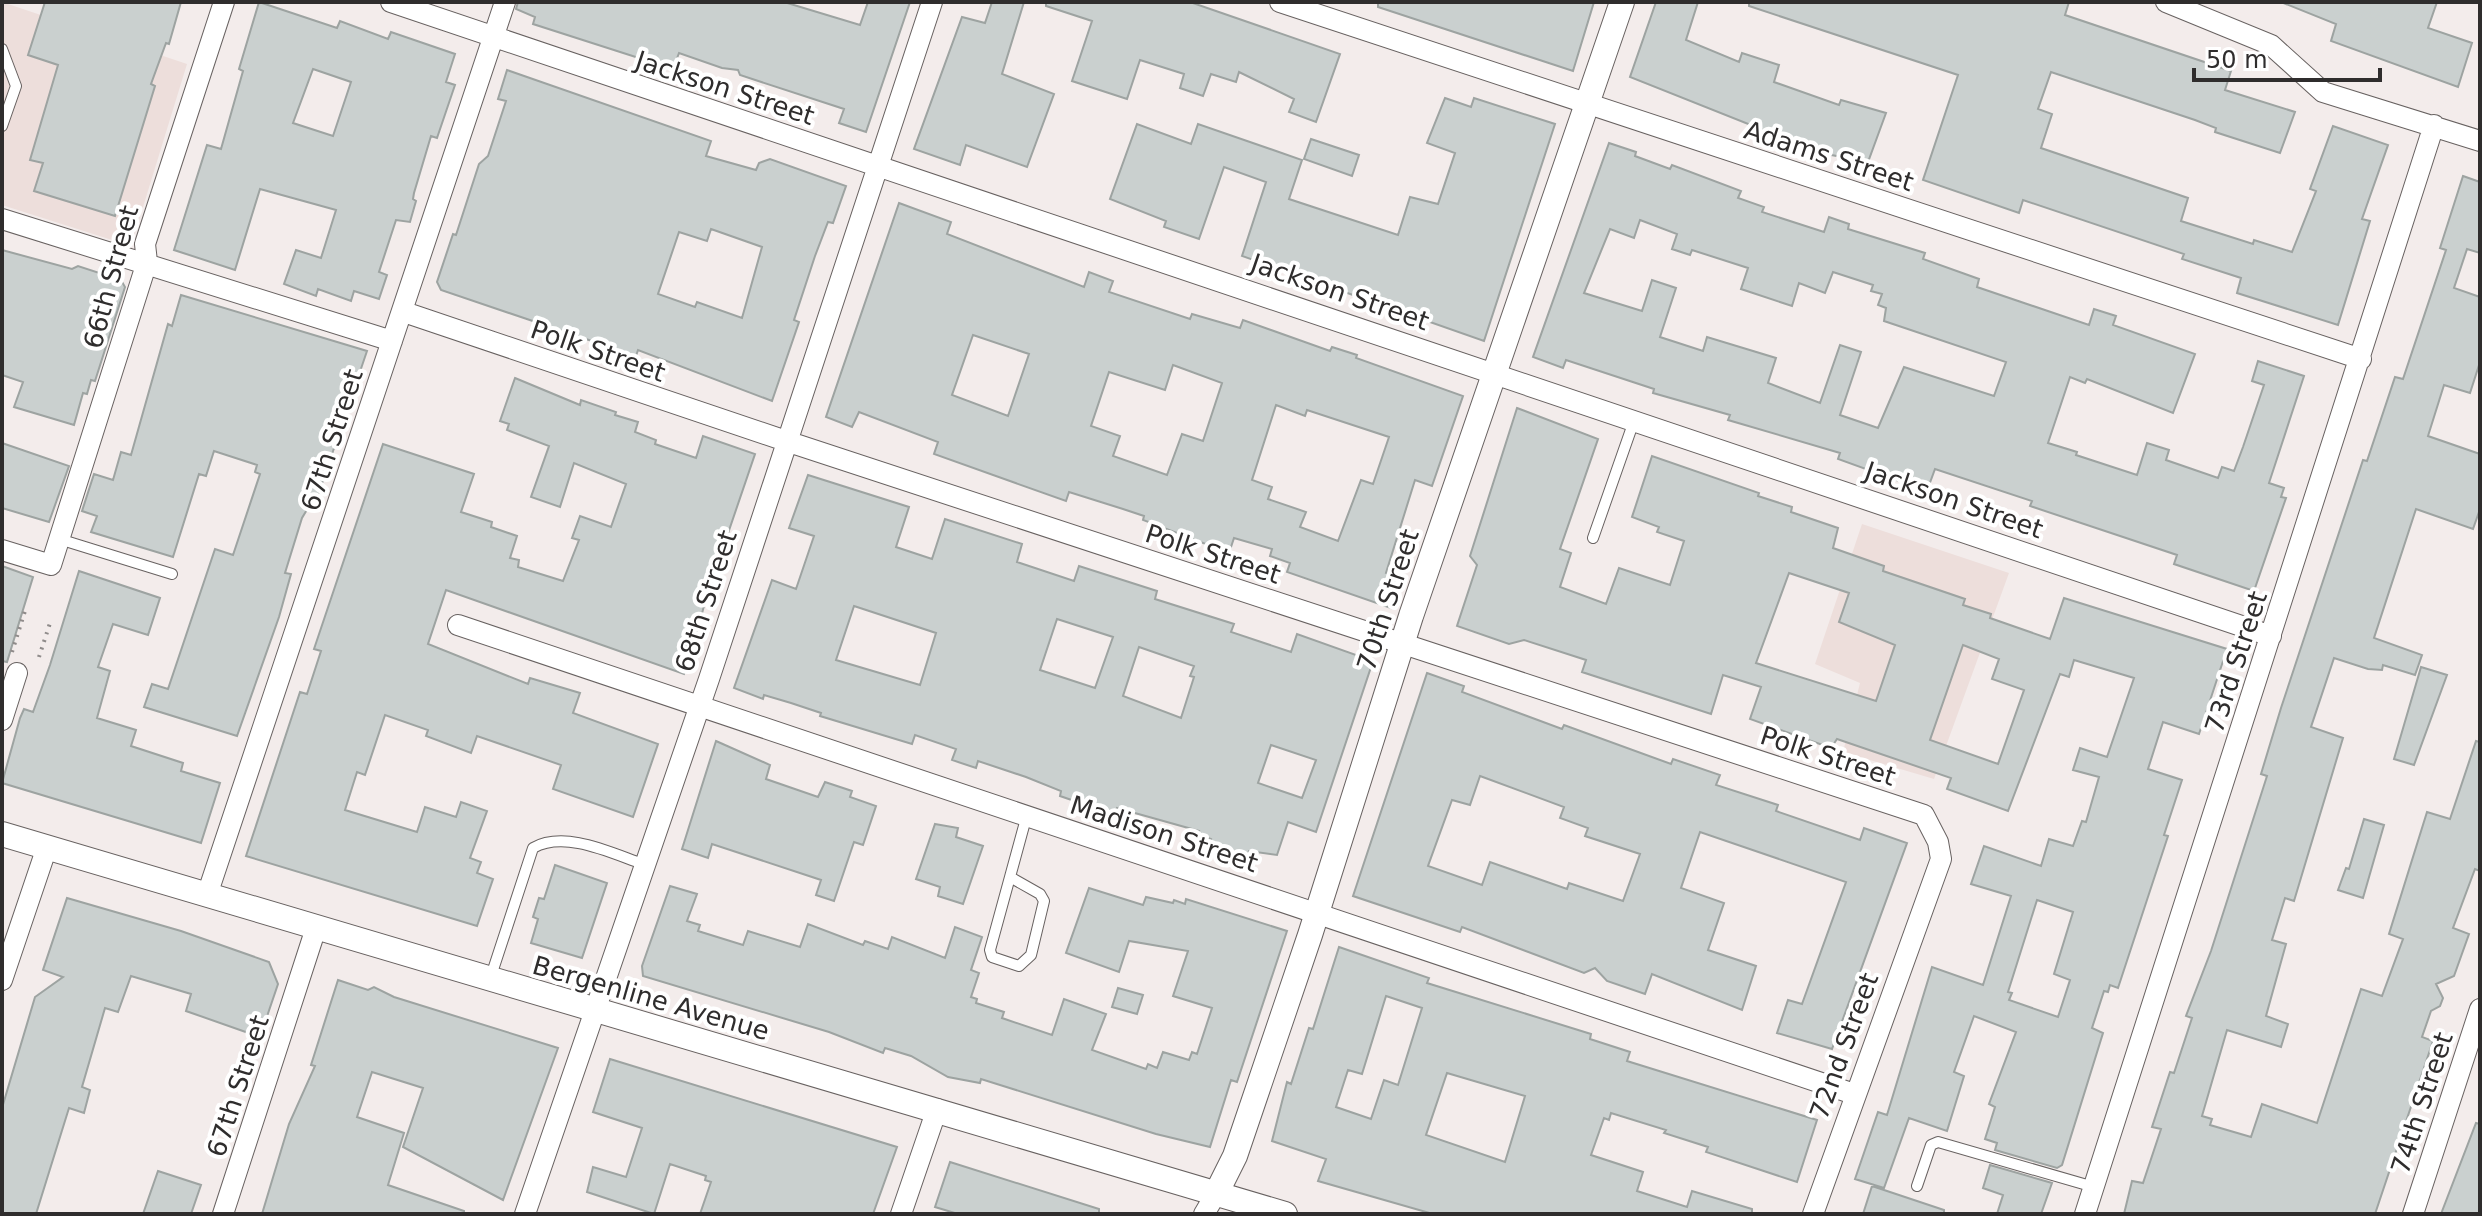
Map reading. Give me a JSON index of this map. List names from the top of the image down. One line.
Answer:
{"streets":{"street":["Jackson Street","Adams Street","66th Street","Polk Street","67th Street","70th Street","68th Street","73rd Street","Madison Street","Bergenline Avenue","72nd Street","74th Street"]},"crossings":[["Jackson Street","67th Street"],["Jackson Street","70th Street"],["Jackson Street","68th Street"],["Jackson Street","73rd Street"],["Adams Street","70th Street"],["Adams Street","73rd Street"],["Polk Street","67th Street"],["Polk Street","70th Street"],["Polk Street","68th Street"],["Polk Street","72nd Street"],["67th Street","Bergenline Avenue"],["70th Street","Madison Street"],["70th Street","Bergenline Avenue"],["68th Street","Madison Street"],["68th Street","Bergenline Avenue"],["Madison Street","72nd Street"]],"scale_bar":"50 m"}
